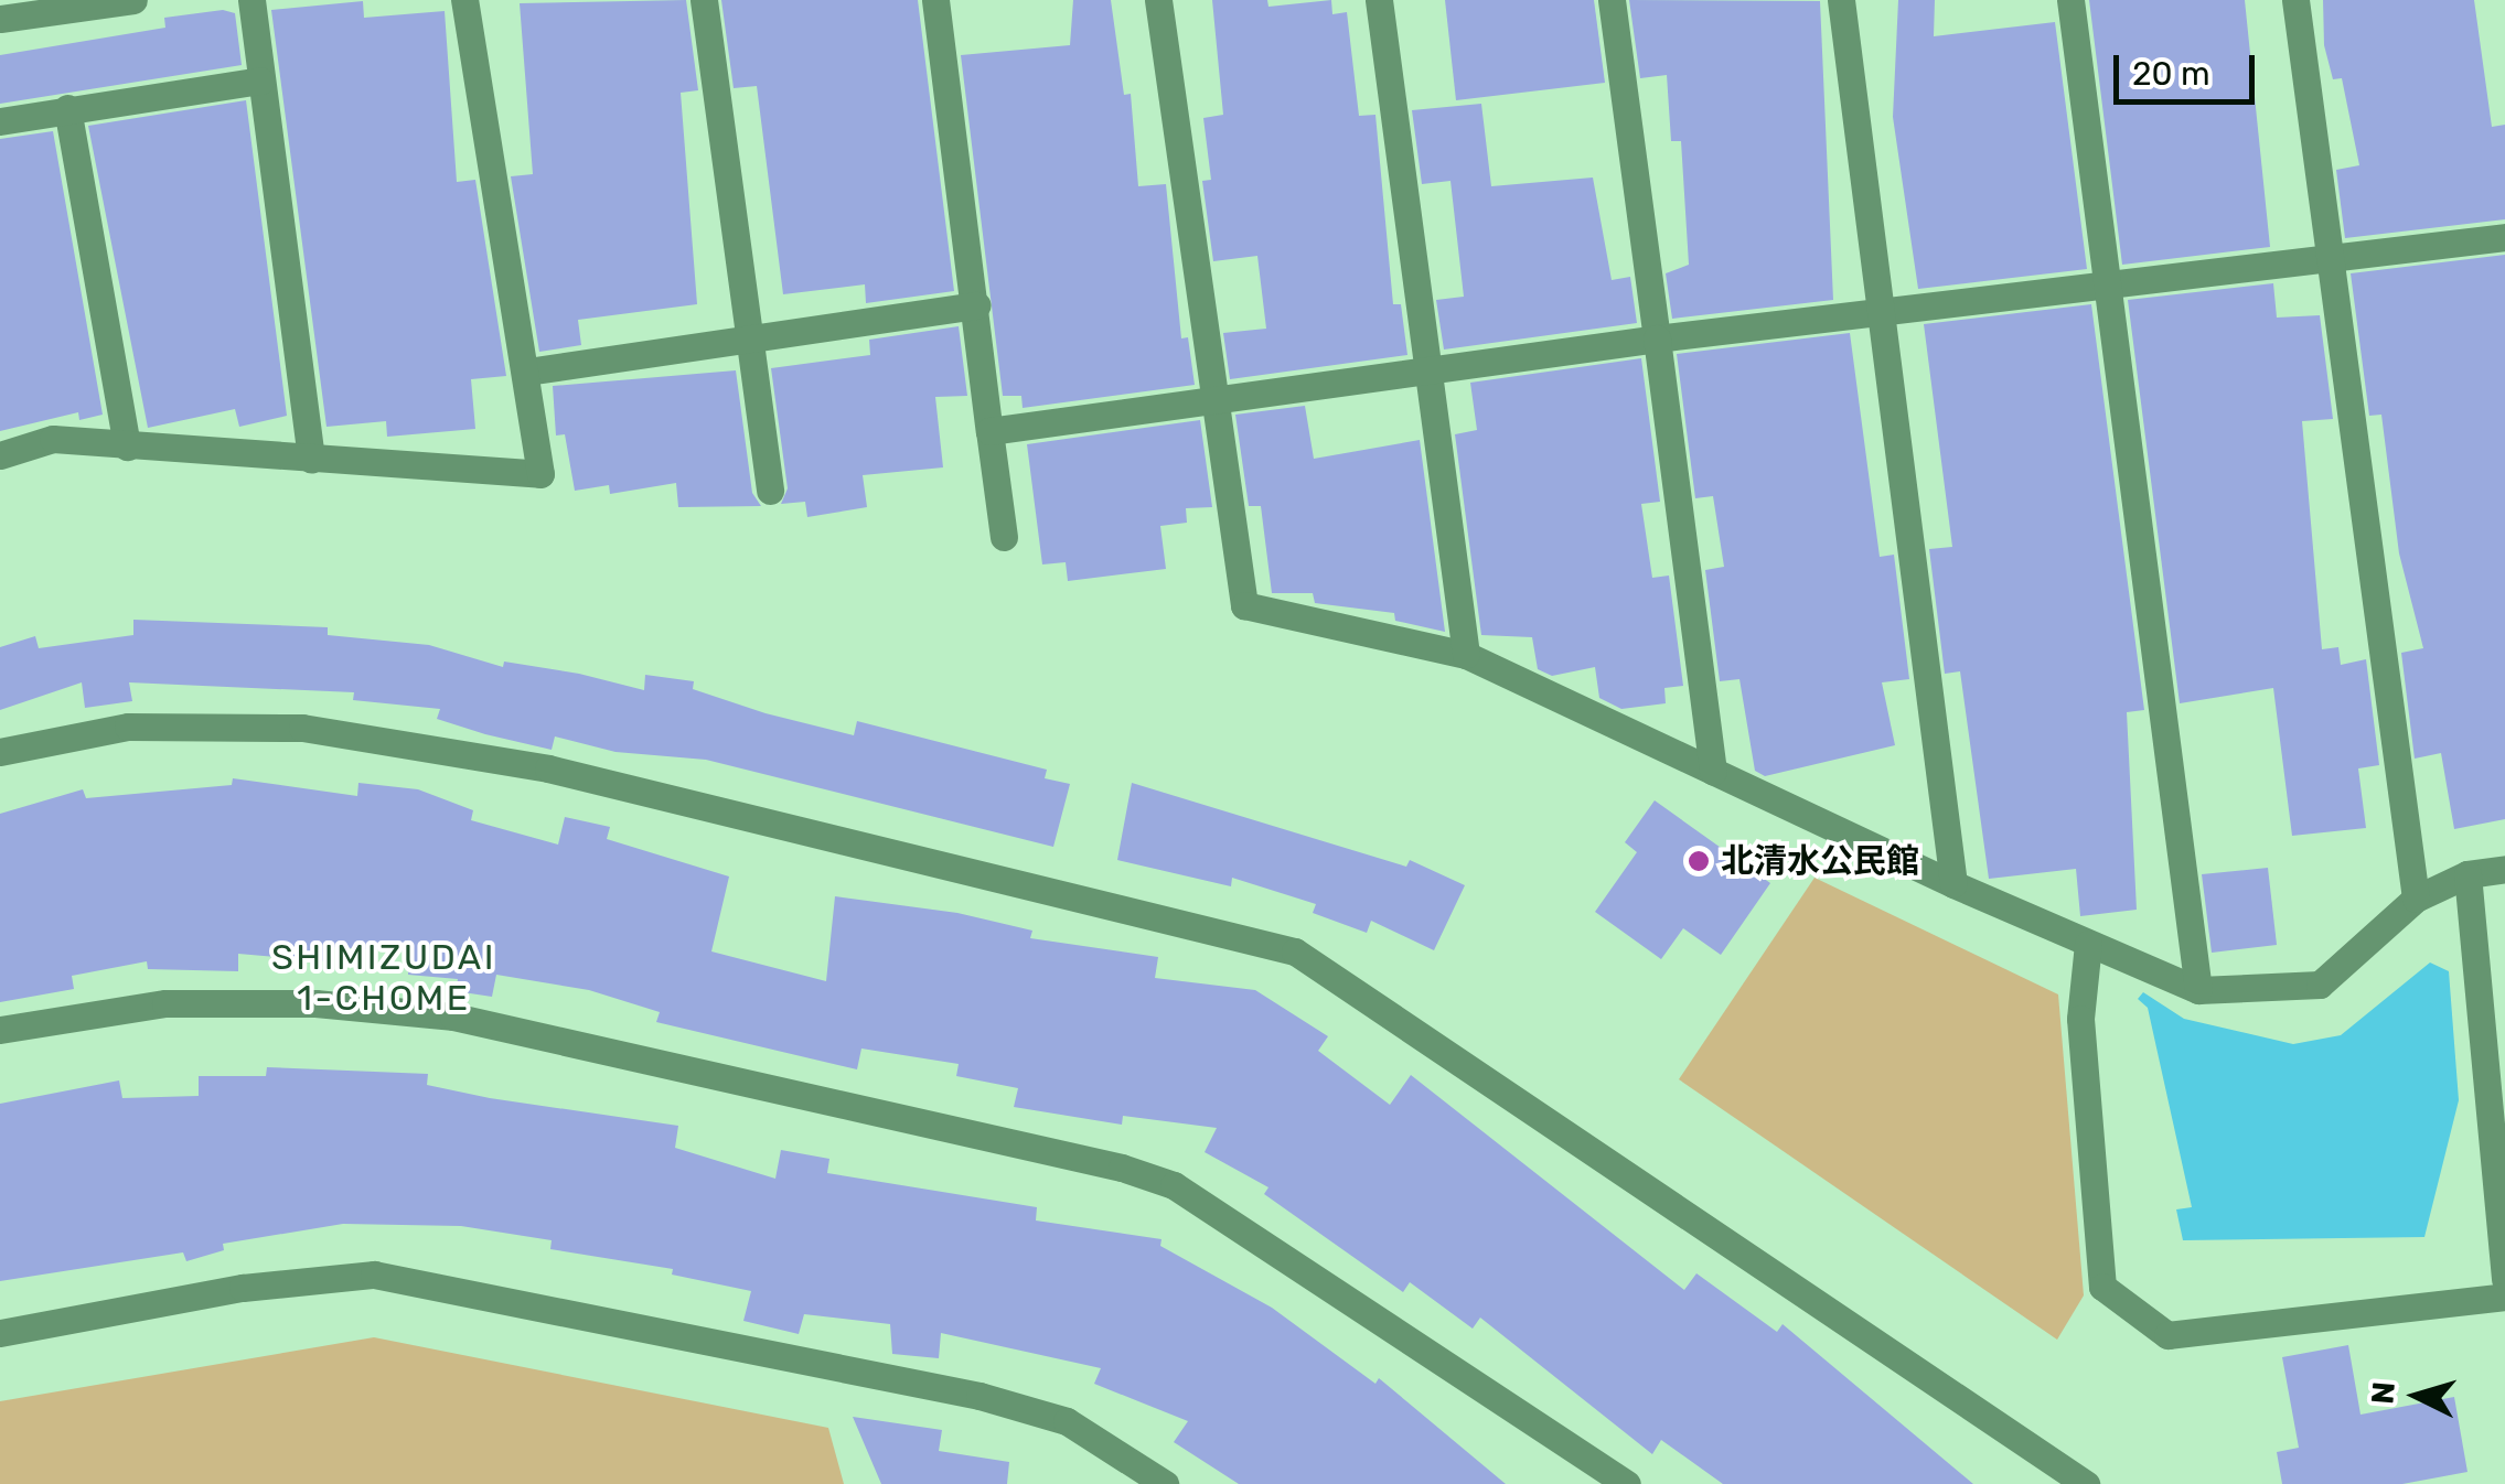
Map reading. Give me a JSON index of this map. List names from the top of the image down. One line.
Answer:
{"districts":["SHIMIZUDAI 1-CHOME"],"places":["北清水公民館"],"scale_bar":"20 m","north":"left"}
